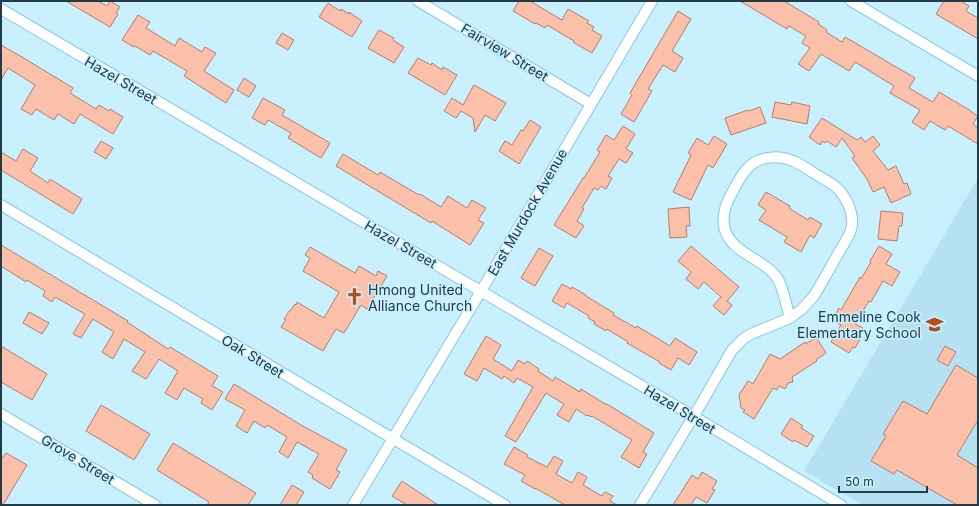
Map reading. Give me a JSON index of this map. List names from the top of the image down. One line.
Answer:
{"streets":{"street":["Fairview Street","Hazel Street","East Murdock Avenue","Oak Street","Grove Street"]},"crossings":[["Fairview Street","East Murdock Avenue"],["Hazel Street","East Murdock Avenue"],["East Murdock Avenue","Oak Street"]],"places":{"church":["Hmong United Alliance Church"],"school or university":["Emmeline Cook Elementary School"]},"scale_bar":"50 m"}
